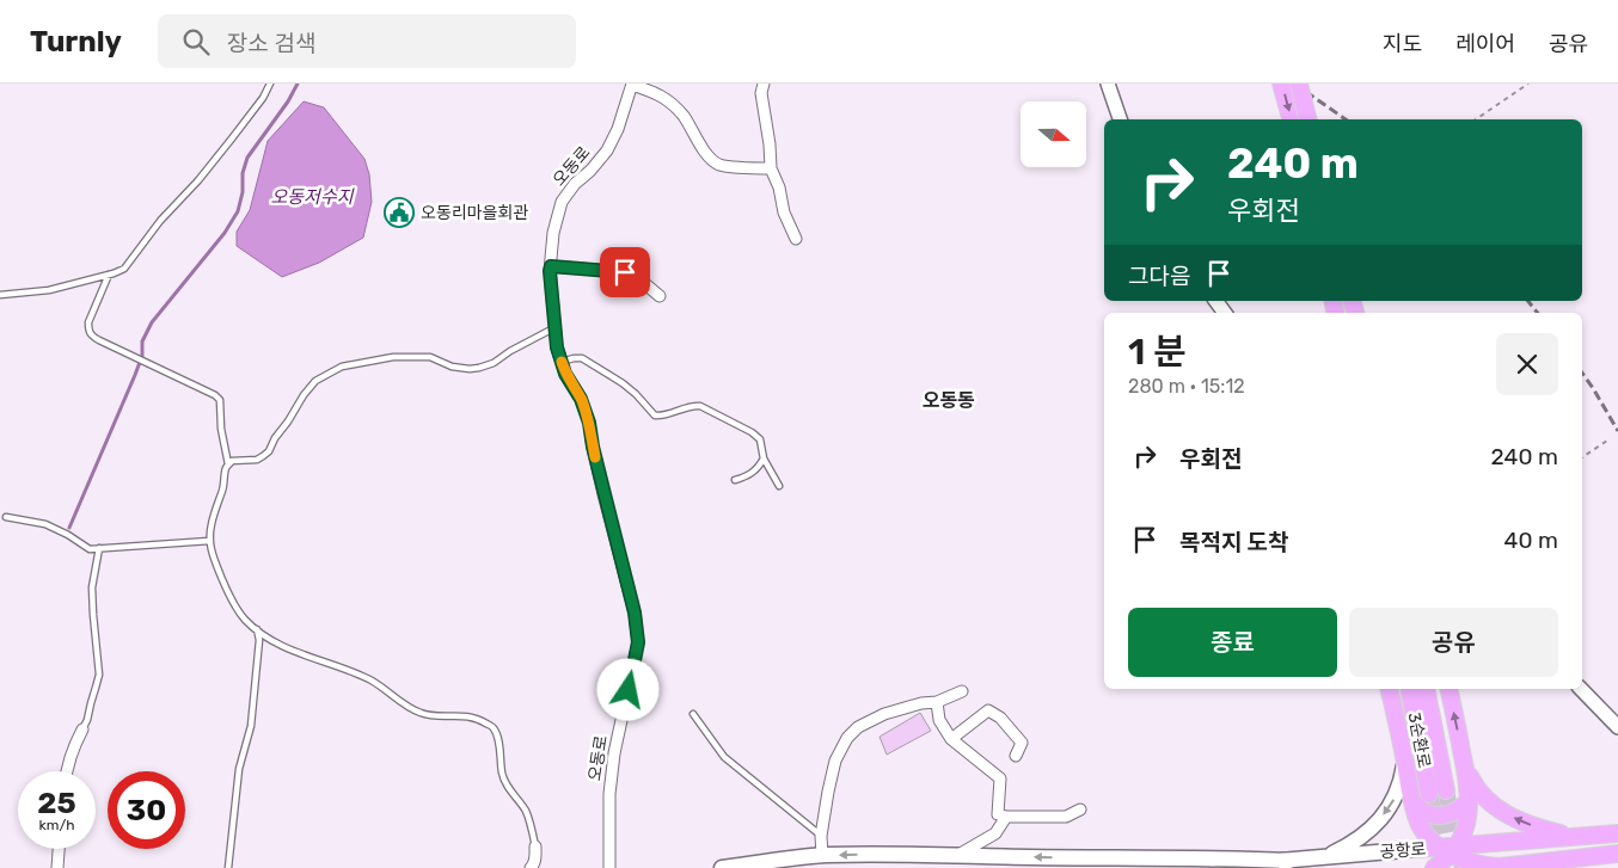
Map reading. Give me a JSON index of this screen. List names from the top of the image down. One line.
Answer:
{"streets":{"highway":["3순환로","공항로"],"street":["오동로"]},"districts":["오동동"],"water":["오동저수지"],"places":{"public building":["오동리마을회관"]},"north":"right","page":{"header":"Turnly","search":"장소 검색","nav":["지도","레이어","공유"],"turn":["240 m","우회전"],"then":"그다음","heading":["1 분","280 m · 15:12"],"list":[{"name":"우회전","value":"240 m"},{"name":"목적지 도착","value":"40 m"}],"buttons":["종료","공유"],"speed":"25 km/h","limit":"30"}}
